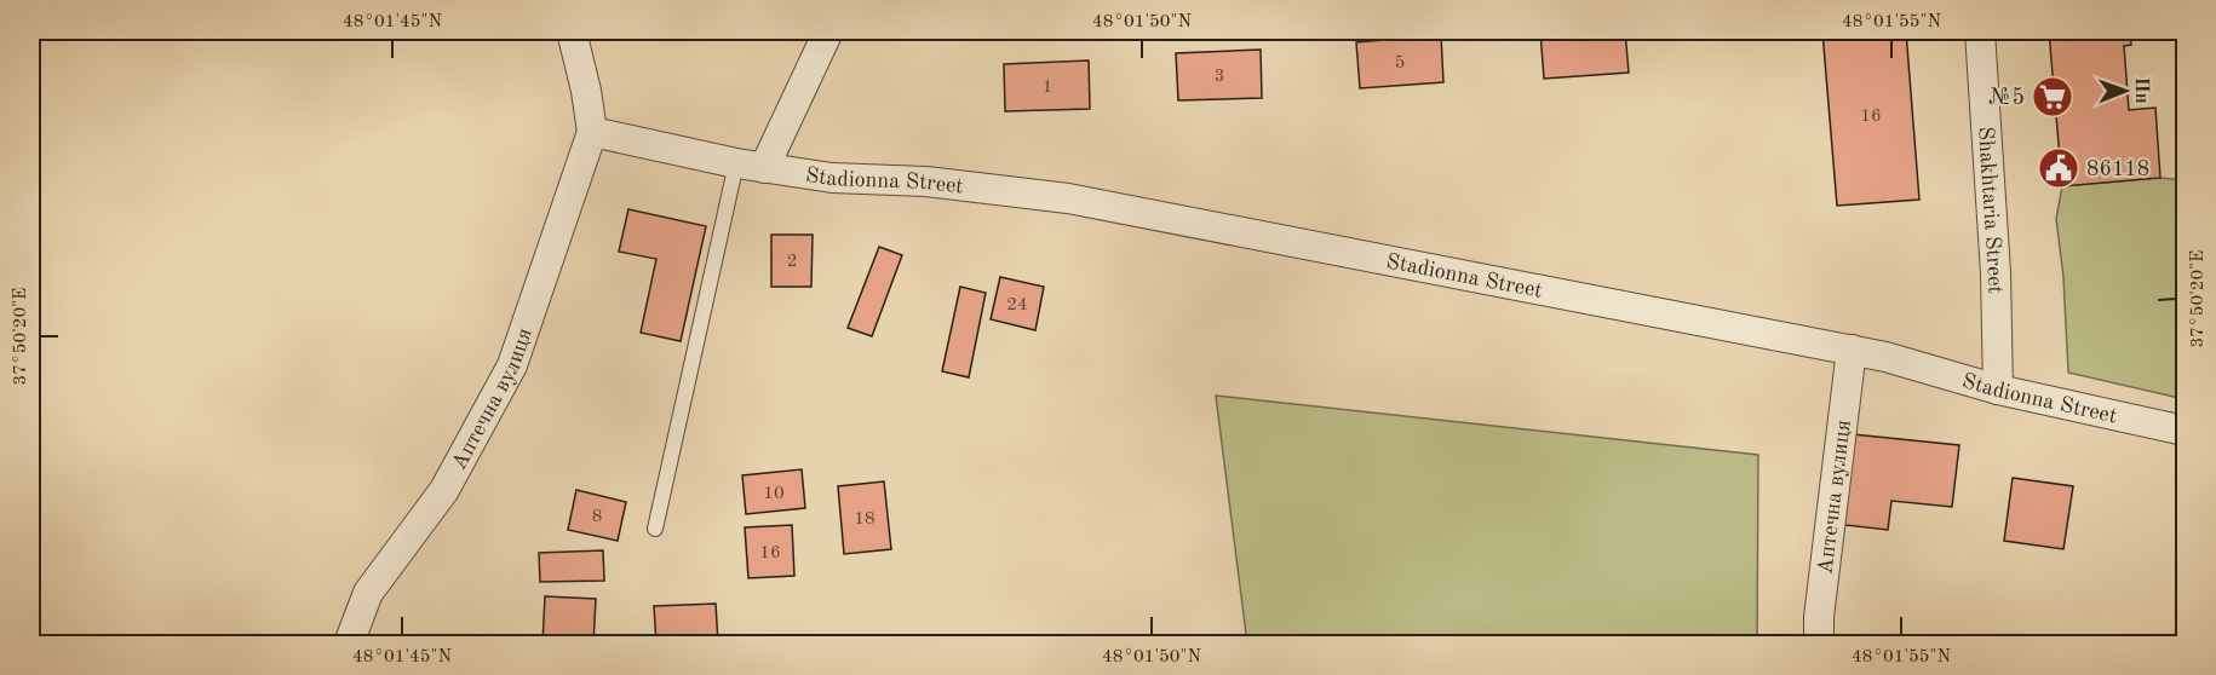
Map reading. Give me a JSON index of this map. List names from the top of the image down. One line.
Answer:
{"streets":{"street":["Stadionna Street","Shakhtaria Street","Аптечна вулиця"]},"crossings":[["Stadionna Street","Shakhtaria Street"],["Stadionna Street","Аптечна вулиця"]],"places":{"supermarket":["№5"],"public building":["86118"]},"house_numbers":["5","3","1","16","2","24","10","8","18","16"],"north":"right","coordinates":["48°01'45\"N","48°01'50\"N","48°01'55\"N","37°50'20\"E"]}
